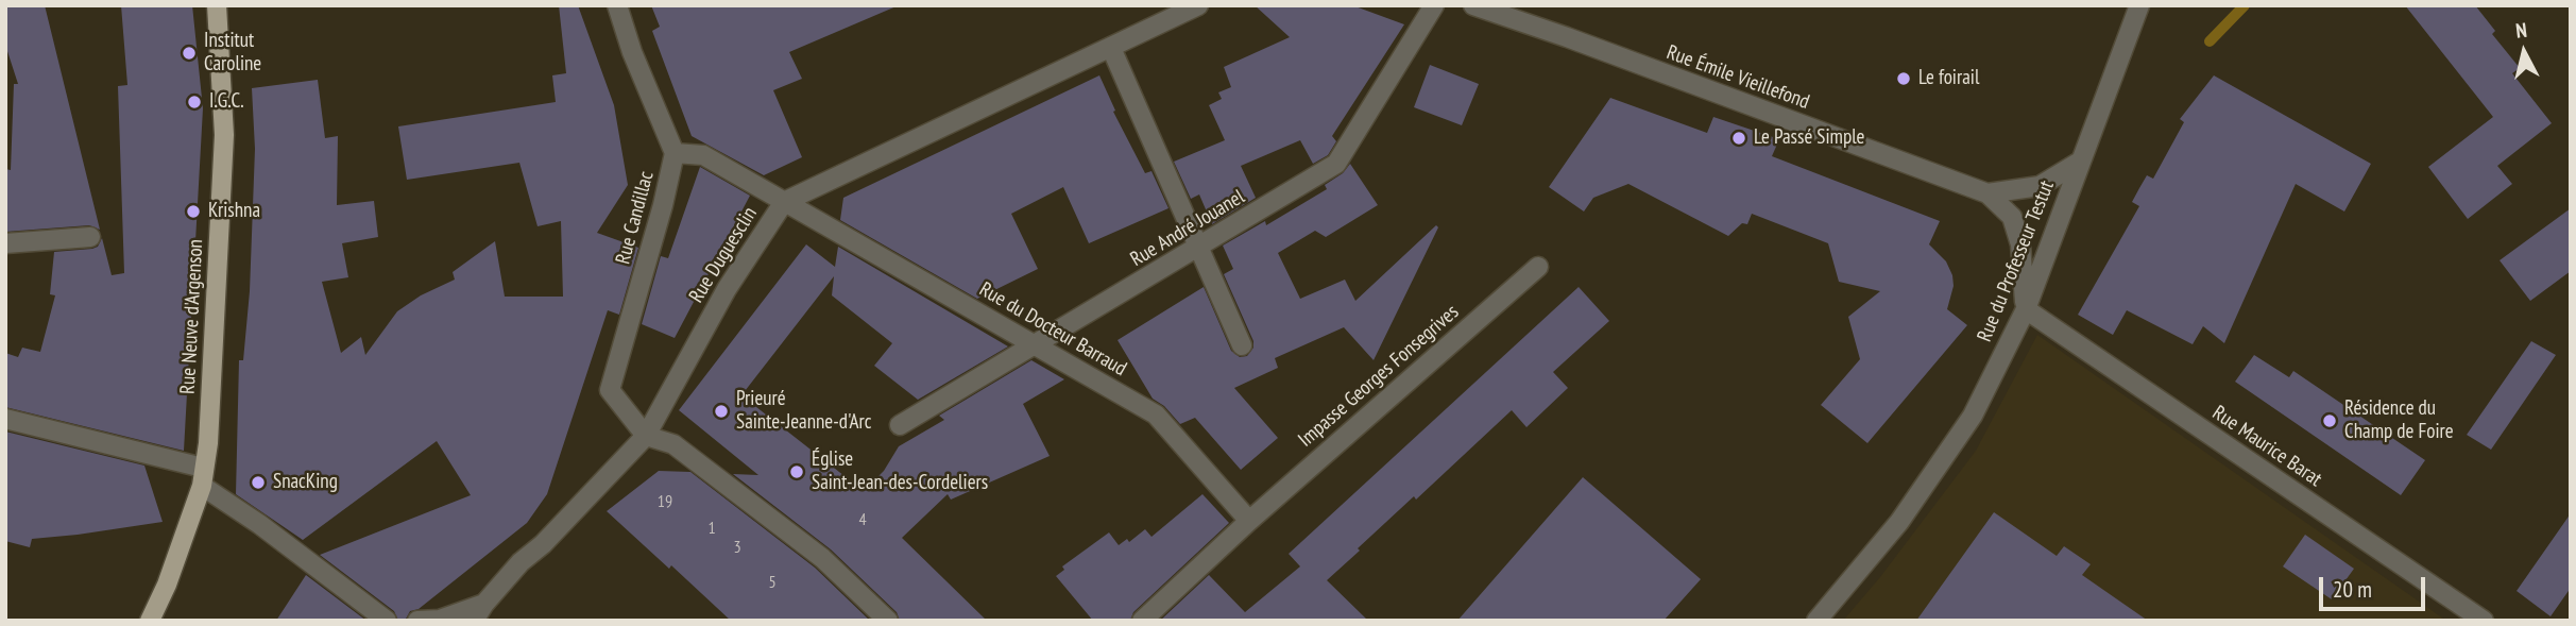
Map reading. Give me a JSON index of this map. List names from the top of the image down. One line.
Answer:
{"streets":{"main road":["Rue Neuve d'Argenson"],"street":["Rue Émile Vieillefond","Rue Candillac","Rue André Jouanel","Rue Duguesclin","Rue du Professeur Testut","Rue du Docteur Barraud","Impasse Georges Fonsegrives","Rue Maurice Barat"]},"crossings":[["Rue Émile Vieillefond","Rue du Professeur Testut"],["Rue Émile Vieillefond","Rue Maurice Barat"],["Rue Candillac","Rue Duguesclin"],["Rue Candillac","Rue du Docteur Barraud"],["Rue André Jouanel","Rue du Docteur Barraud"],["Rue Duguesclin","Rue du Docteur Barraud"],["Rue du Professeur Testut","Rue Maurice Barat"],["Rue du Docteur Barraud","Impasse Georges Fonsegrives"]],"places":["Institut Caroline","Le foirail","I.G.C.","Le Passé Simple","Krishna","Prieuré Sainte-Jeanne-d'Arc","Résidence du Champ de Foire","Église Saint-Jean-des-Cordeliers","SnacKing"],"house_numbers":["19","4","1","3","5"],"scale_bar":"20 m","north":"top"}
